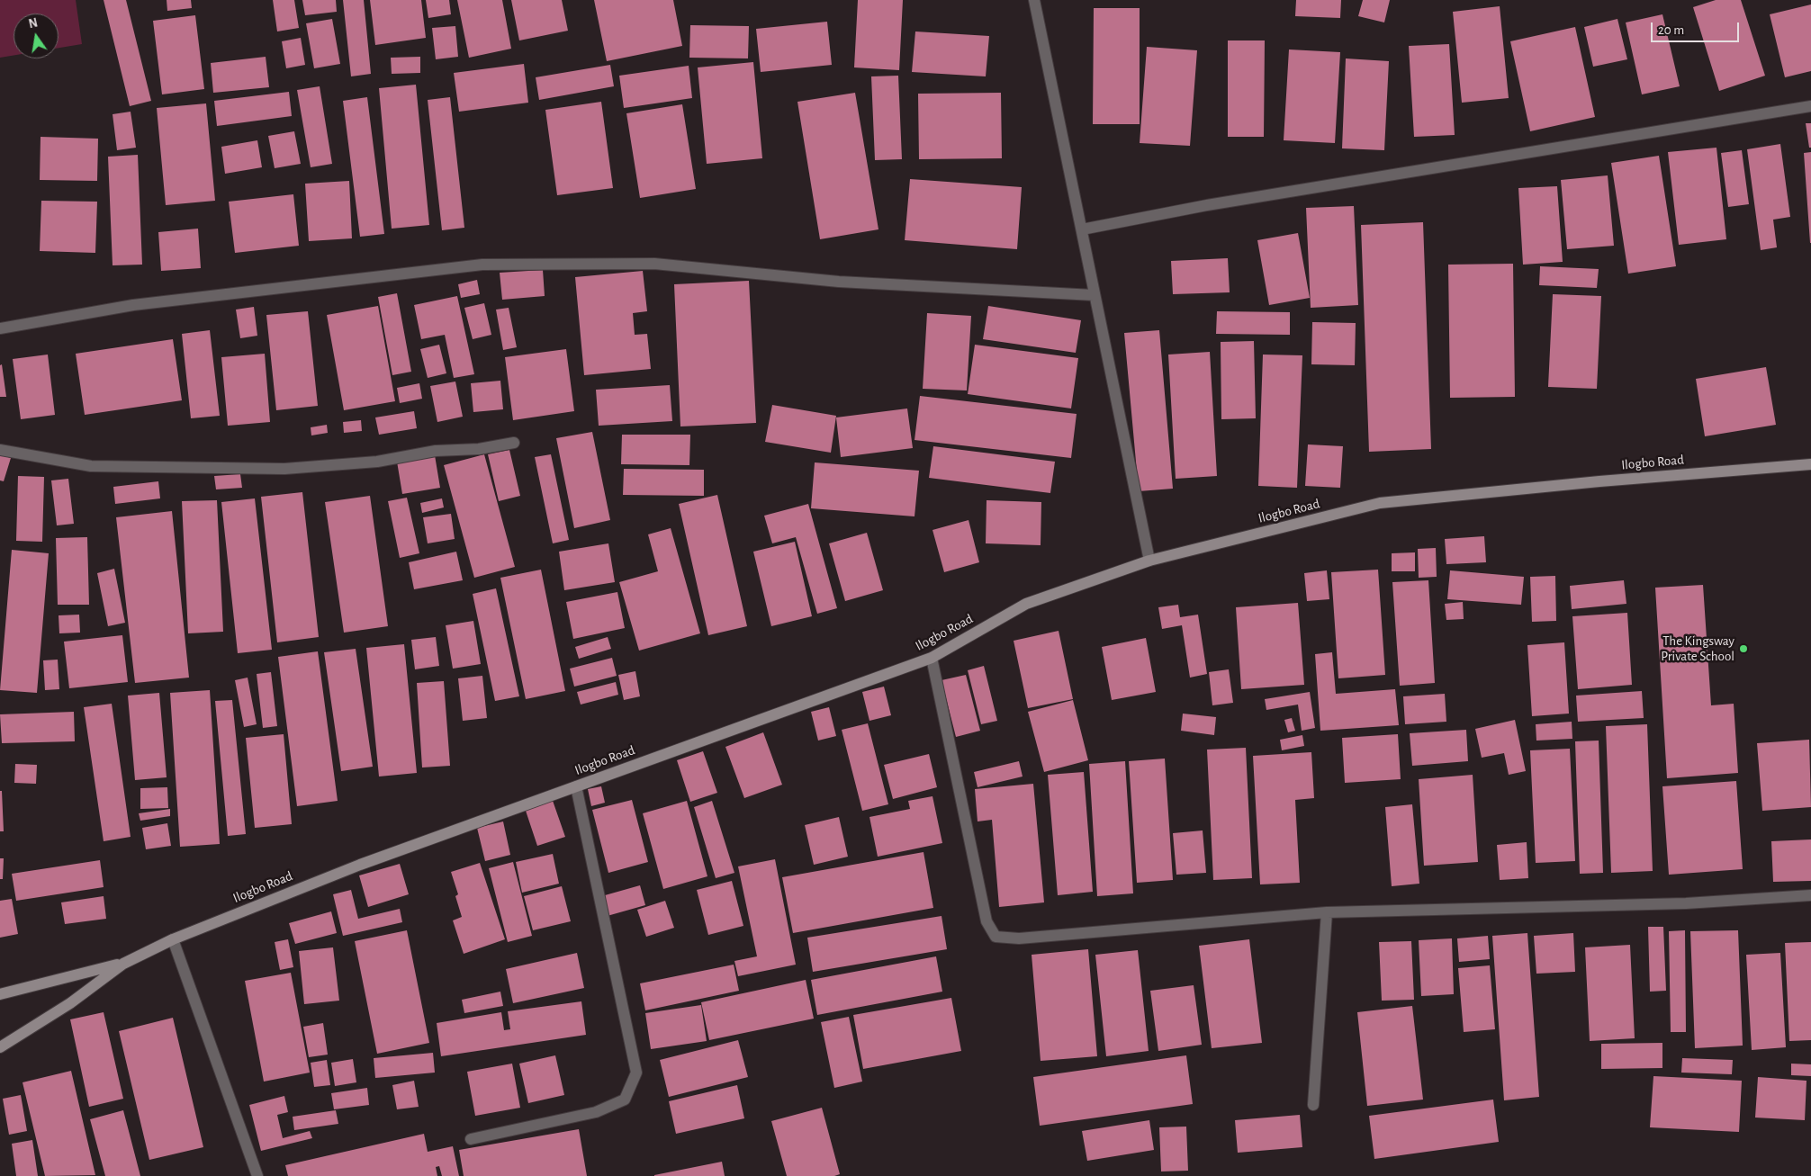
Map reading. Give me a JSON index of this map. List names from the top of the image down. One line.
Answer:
{"streets":{"main road":["Ilogbo Road"]},"places":["The Kingsway Private School"],"scale_bar":"20 m","north":"top"}
